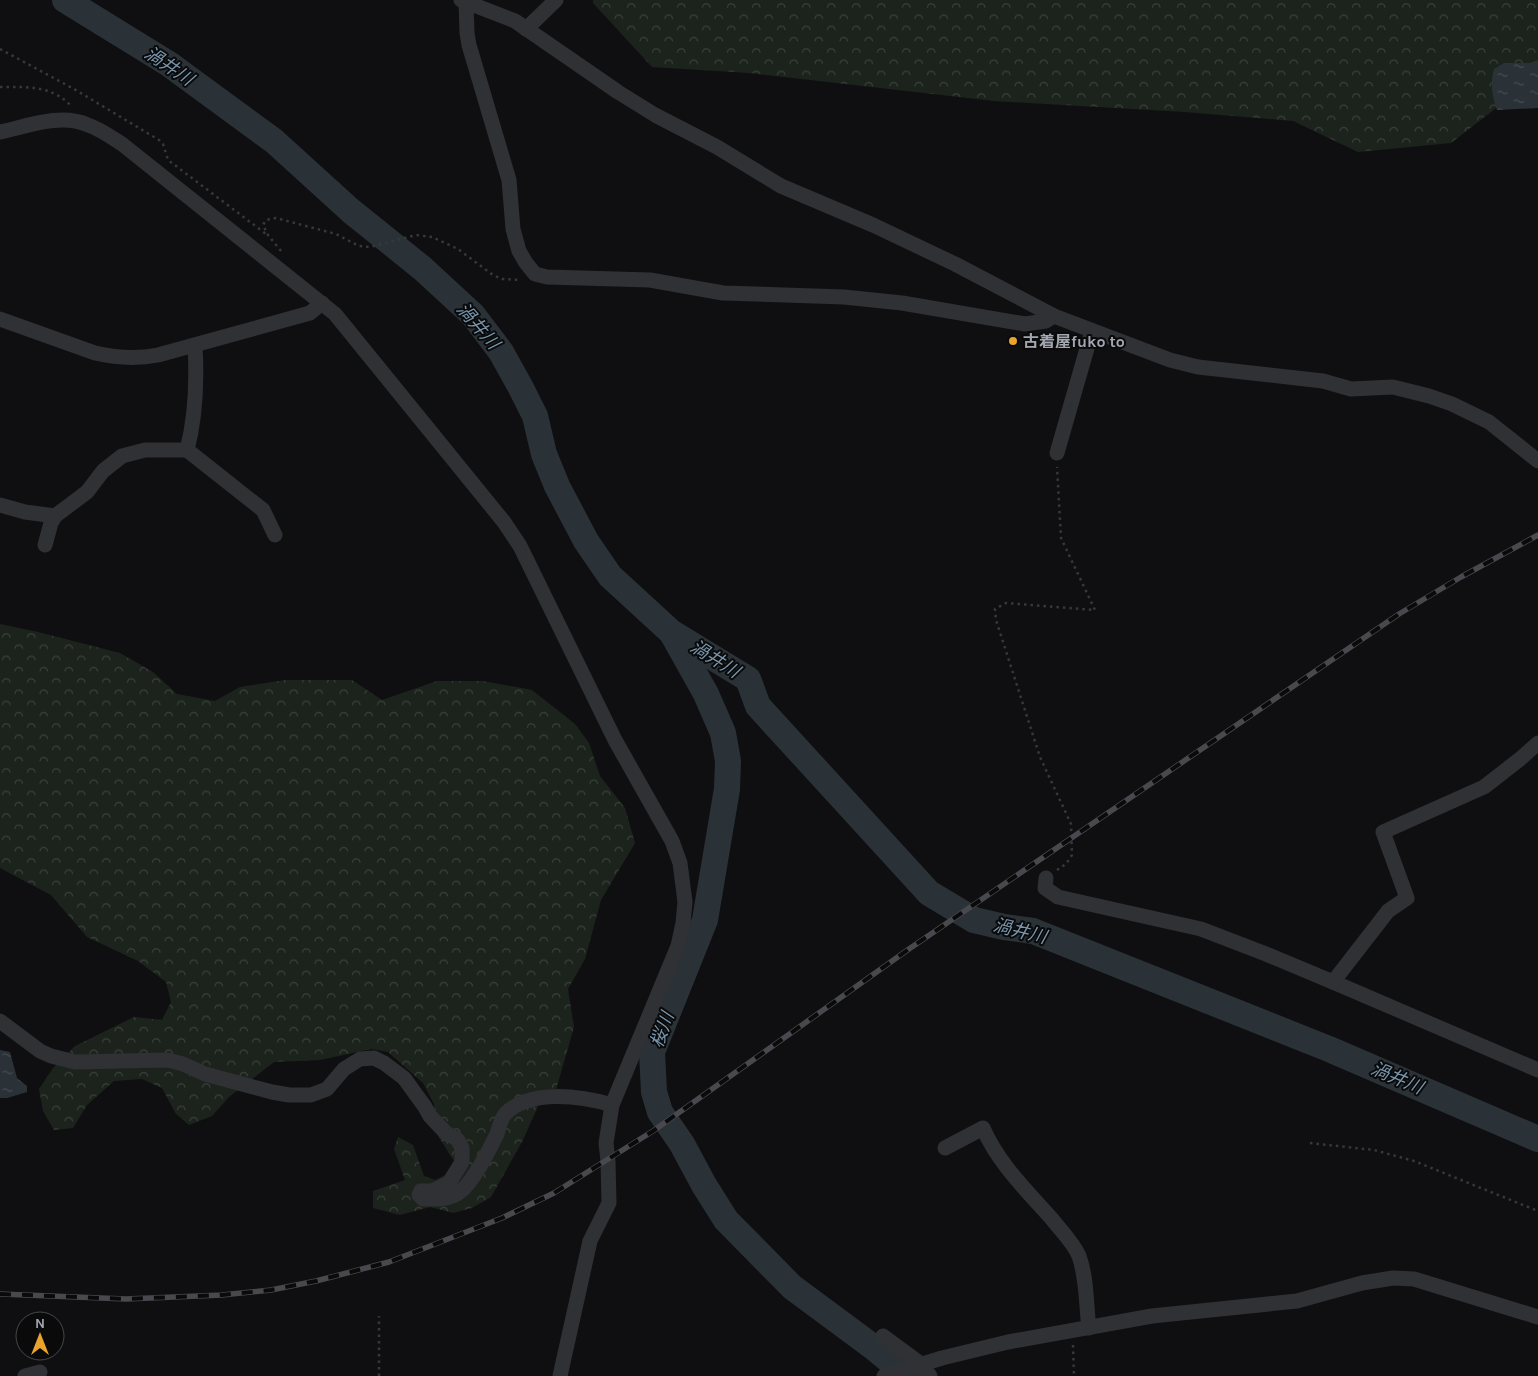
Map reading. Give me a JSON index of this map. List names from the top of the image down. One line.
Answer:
{"water":["渦井川","桜川"],"places":["古着屋fuko to"],"north":"top"}
